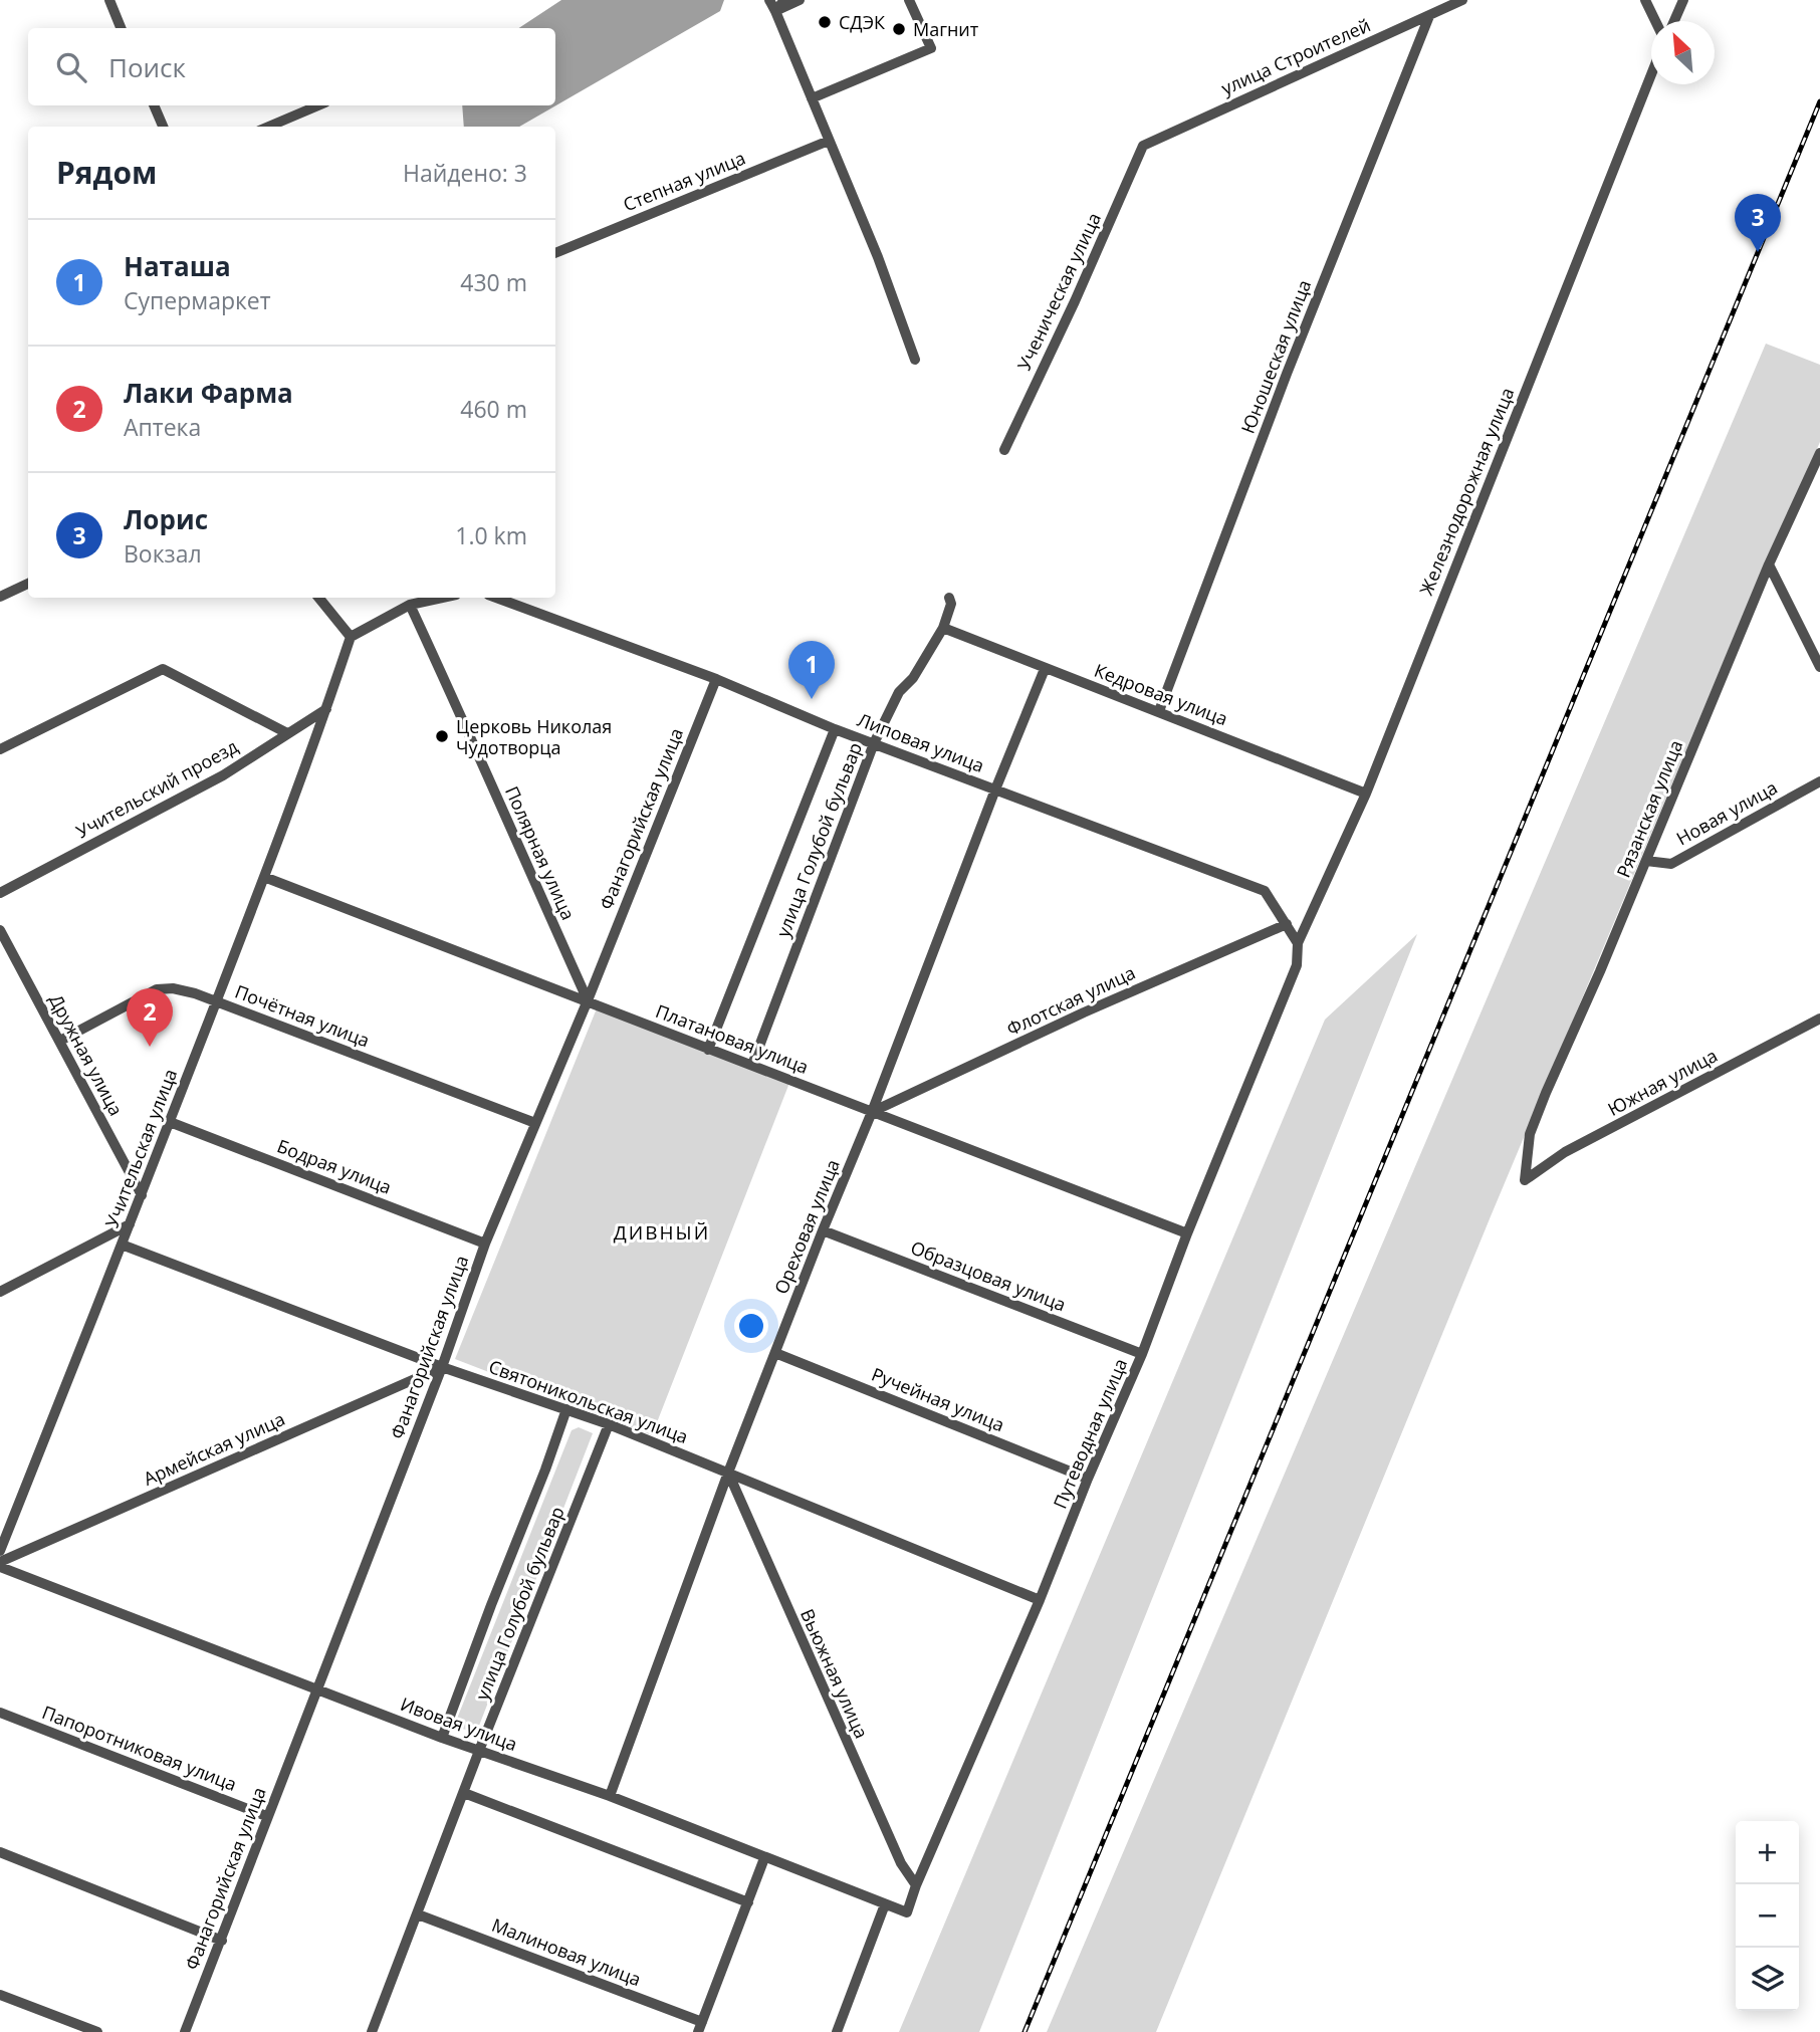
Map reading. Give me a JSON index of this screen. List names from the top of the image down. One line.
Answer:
{"streets":{"street":["улица Строителей","Степная улица","Ученическая улица","Юношеская улица","Железнодорожная улица","Кедровая улица","Липовая улица","Учительский проезд","Рязанская улица","Новая улица","Фанагорийская улица","улица Голубой бульвар","Полярная улица","Флотская улица","Почётная улица","Платановая улица","Дружная улица","Южная улица","Учительская улица","Бодрая улица","Ореховая улица","Образцовая улица","Ручейная улица","Святоникольская улица","Путеводная улица","Армейская улица","Вьюжная улица","Ивовая улица","Папоротниковая улица","Малиновая улица"]},"crossings":[["улица Строителей","Ученическая улица"],["улица Строителей","Юношеская улица"],["Юношеская улица","Кедровая улица"],["Железнодорожная улица","Кедровая улица"],["Железнодорожная улица","Путеводная улица"],["Кедровая улица","улица Голубой бульвар"],["Кедровая улица","Ореховая улица"],["Липовая улица","Фанагорийская улица"],["Липовая улица","улица Голубой бульвар"],["Липовая улица","Флотская улица"],["Липовая улица","Ореховая улица"],["Учительский проезд","Учительская улица"],["Рязанская улица","Новая улица"],["Рязанская улица","Южная улица"],["Фанагорийская улица","Полярная улица"],["Фанагорийская улица","Почётная улица"],["Фанагорийская улица","Платановая улица"],["Фанагорийская улица","Бодрая улица"],["Фанагорийская улица","Святоникольская улица"],["Фанагорийская улица","Армейская улица"],["Фанагорийская улица","Ивовая улица"],["Фанагорийская улица","Папоротниковая улица"],["улица Голубой бульвар","Платановая улица"],["улица Голубой бульвар","Святоникольская улица"],["улица Голубой бульвар","Ивовая улица"],["улица Голубой бульвар","Малиновая улица"],["Полярная улица","Платановая улица"],["Флотская улица","Платановая улица"],["Флотская улица","Ореховая улица"],["Почётная улица","Дружная улица"],["Почётная улица","Учительская улица"],["Платановая улица","Учительская улица"],["Платановая улица","Ореховая улица"],["Платановая улица","Путеводная улица"],["Дружная улица","Учительская улица"],["Учительская улица","Бодрая улица"],["Учительская улица","Святоникольская улица"],["Ореховая улица","Образцовая улица"],["Ореховая улица","Ручейная улица"],["Ореховая улица","Святоникольская улица"],["Ореховая улица","Вьюжная улица"],["Ореховая улица","Ивовая улица"],["Образцовая улица","Путеводная улица"],["Ручейная улица","Путеводная улица"],["Святоникольская улица","Путеводная улица"],["Святоникольская улица","Армейская улица"],["Святоникольская улица","Вьюжная улица"],["Путеводная улица","Вьюжная улица"],["Путеводная улица","Ивовая улица"],["Армейская улица","Ивовая улица"]],"districts":["ДИВНЫЙ"],"places":["СДЭК","Магнит","Церковь Николая Чудотворца"],"north":"top left","page":{"search":"Поиск","heading":["Рядом","Найдено: 3"],"pins":["3","1","2"],"list":[{"mark":"1","name":"Наташа","note":"Супермаркет","value":"430 m"},{"mark":"2","name":"Лаки Фарма","note":"Аптека","value":"460 m"},{"mark":"3","name":"Лорис","note":"Вокзал","value":"1.0 km"}],"map_buttons":["+","−"]}}
